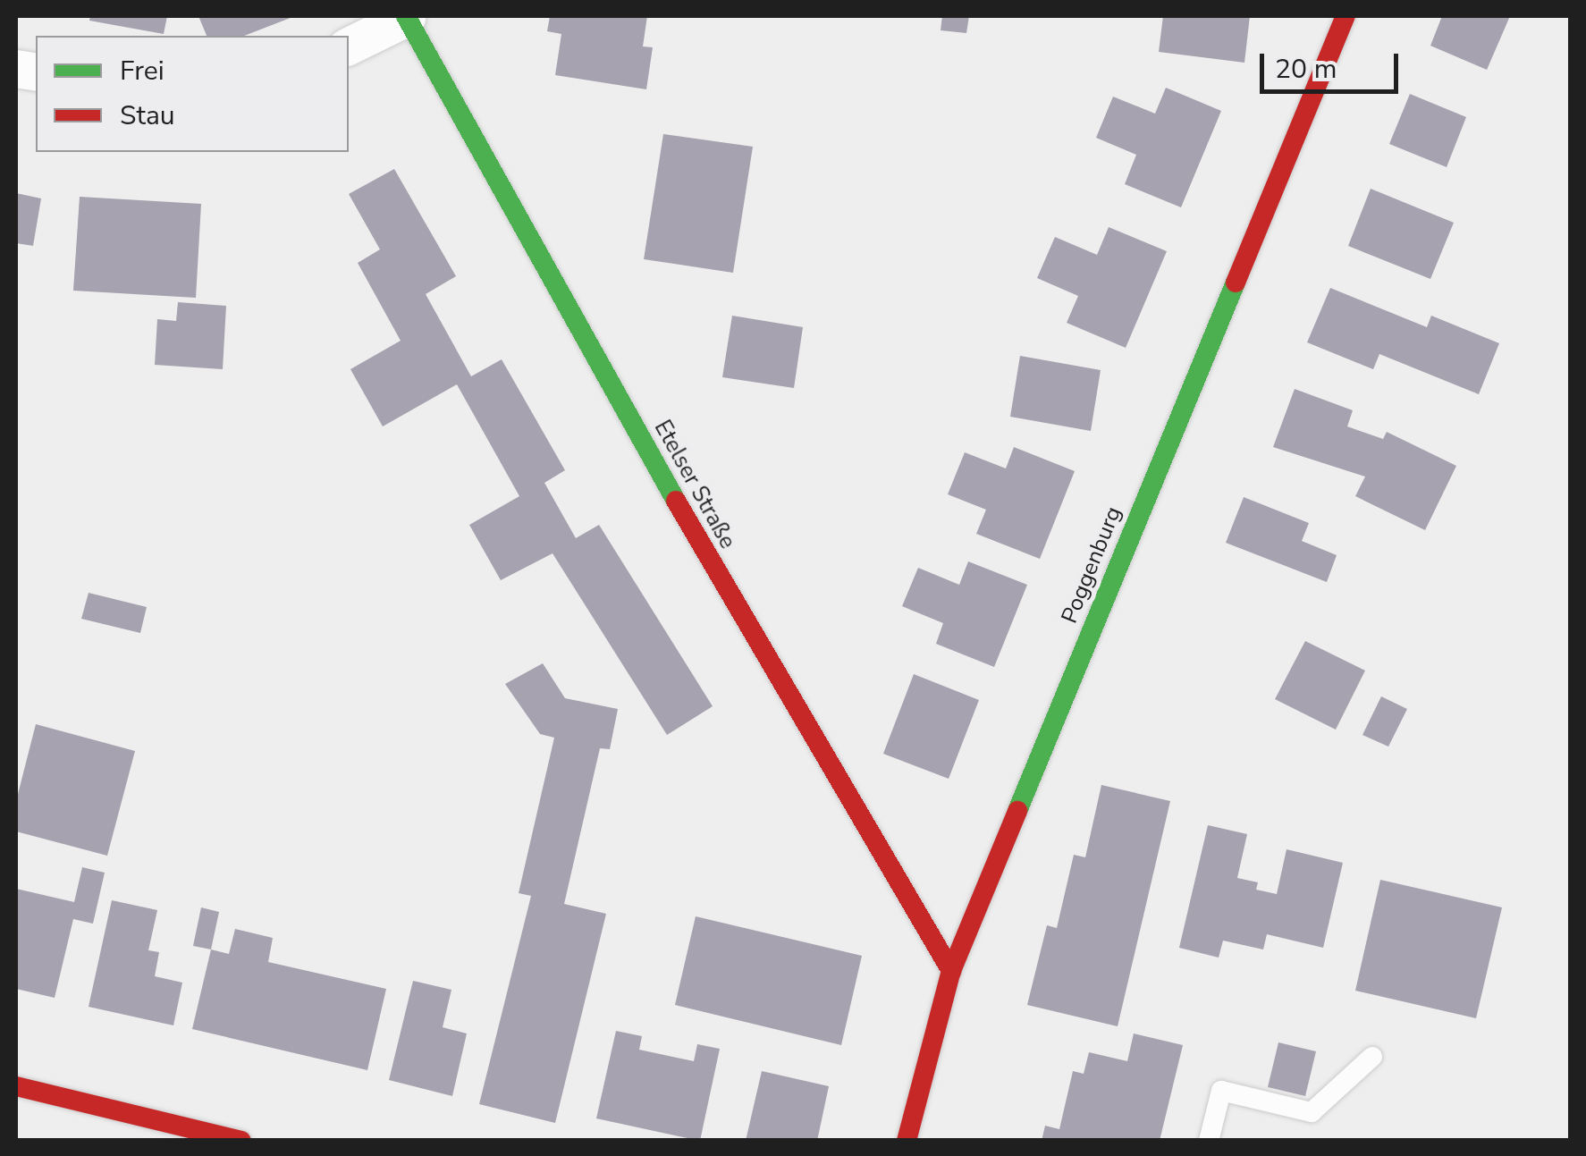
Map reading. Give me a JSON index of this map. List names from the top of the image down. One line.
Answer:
{"streets":{"street":["Etelser Straße","Poggenburg"]},"crossings":[["Etelser Straße","Poggenburg"]],"legend":["Frei","Stau"],"scale_bar":"20 m"}
